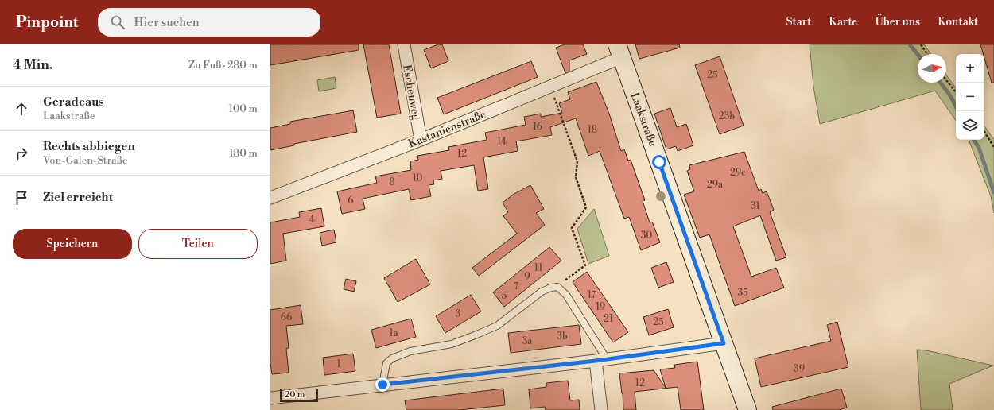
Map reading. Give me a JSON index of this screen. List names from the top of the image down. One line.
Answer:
{"streets":{"street":["Eschenweg","Laakstraße","Kastanienstraße"]},"crossings":[["Eschenweg","Kastanienstraße"],["Laakstraße","Kastanienstraße"]],"house_numbers":["25","23b","16","18","14","12","29c","10","8","29a","6","31","4","30","11","9","7","35","17","5","19","3","66","21","25","1a","3b","3a","1","39","12"],"scale_bar":"20 m","north":"right","page":{"header":"Pinpoint","search":"Hier suchen","nav":["Start","Karte","Über uns","Kontakt"],"heading":["4 Min.","Zu Fuß · 280 m"],"map_buttons":["+","−"],"list":[["Geradeaus","Laakstraße","100 m"],["Rechts abbiegen","Von-Galen-Straße","180 m"],"Ziel erreicht"],"buttons":["Speichern","Teilen"],"scale":"20 m"}}
